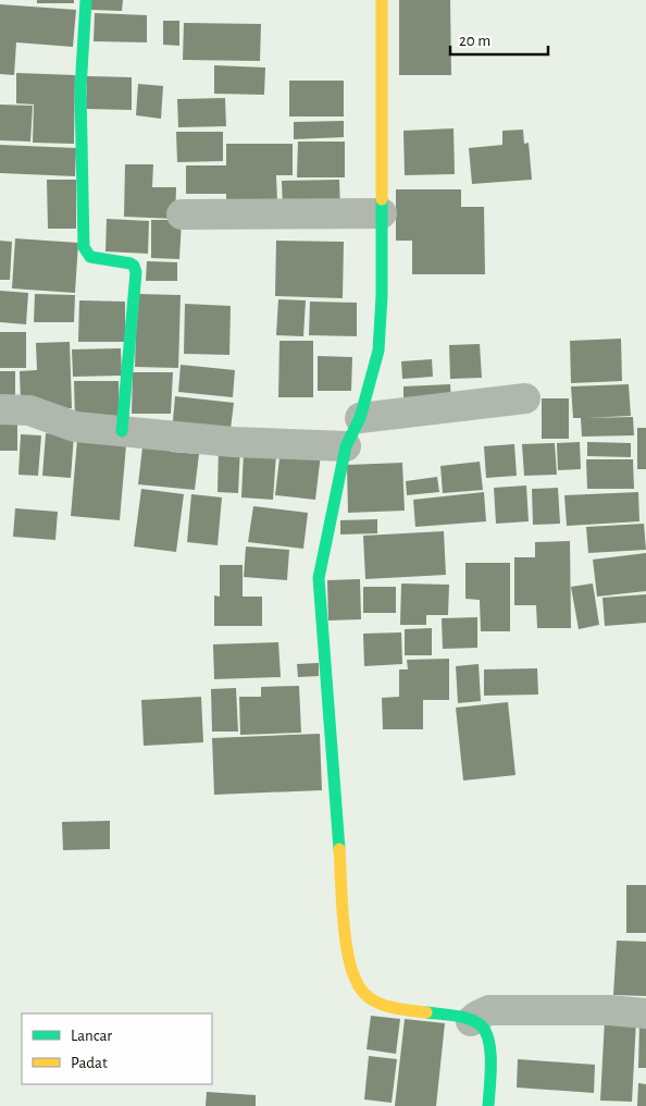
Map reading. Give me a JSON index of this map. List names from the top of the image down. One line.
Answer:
{"legend":["Lancar","Padat"],"scale_bar":"20 m"}
